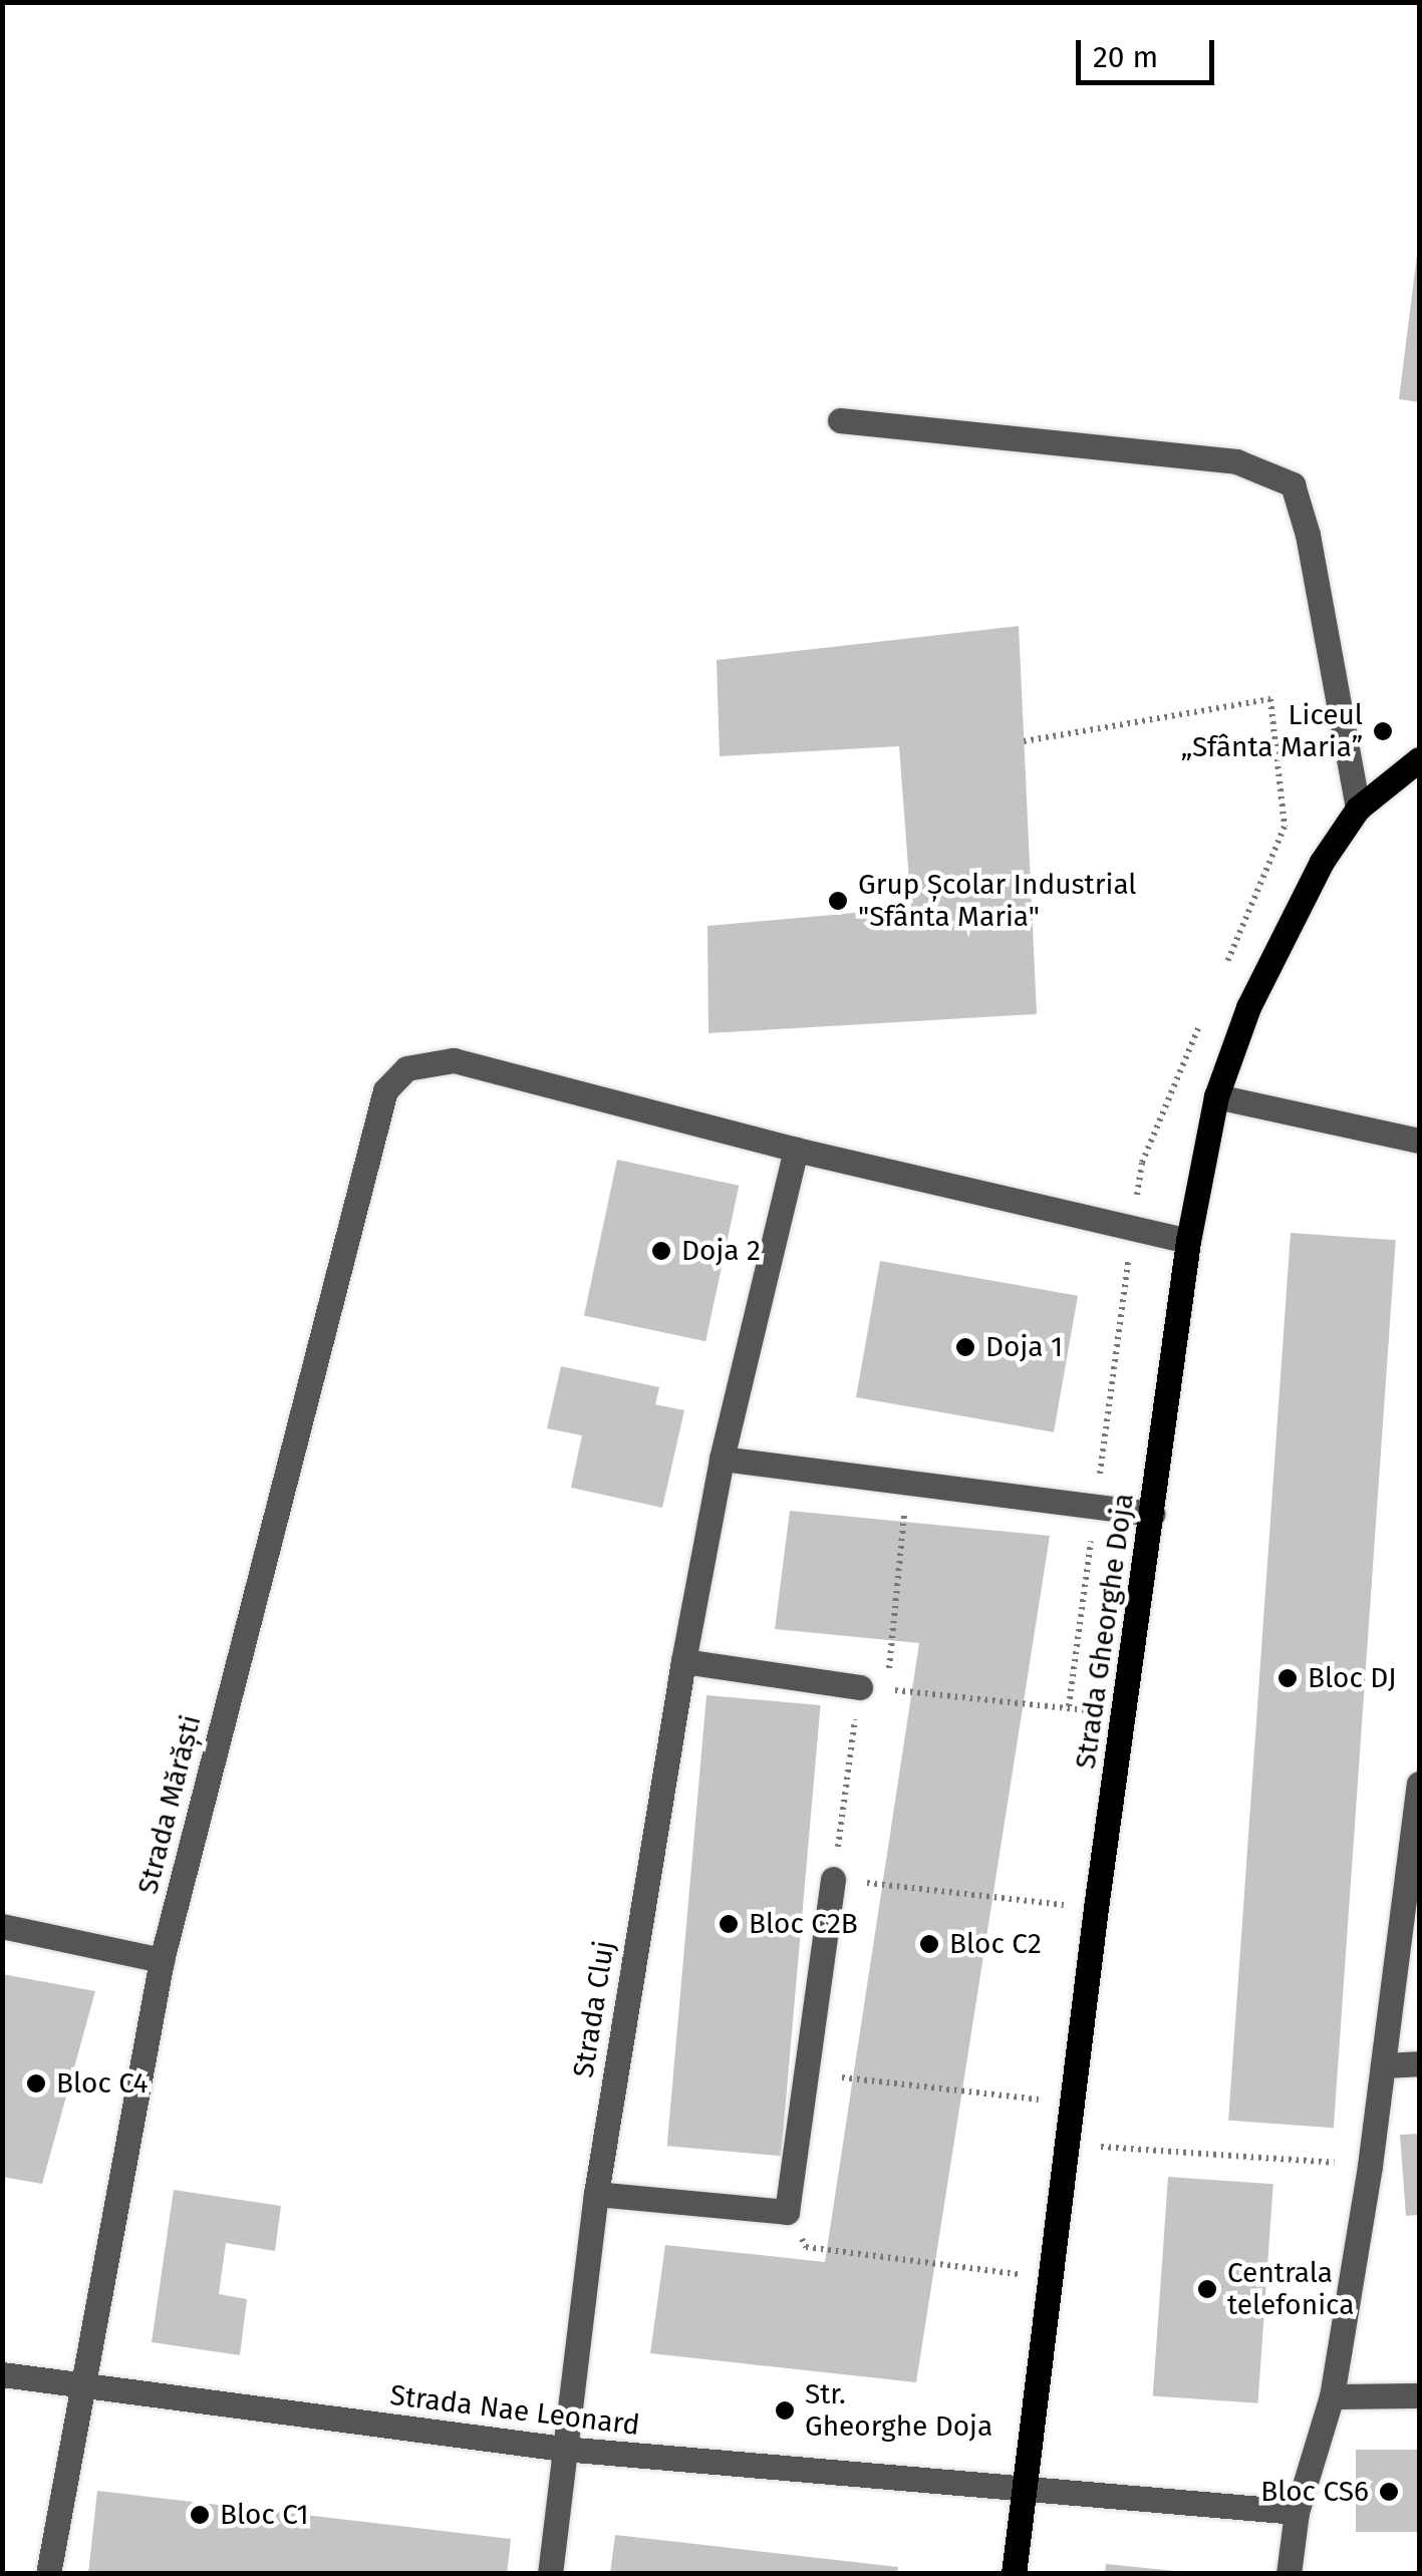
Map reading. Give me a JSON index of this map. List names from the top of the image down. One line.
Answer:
{"streets":{"main road":["Strada Gheorghe Doja"],"street":["Strada Mărăști","Strada Cluj","Strada Nae Leonard"]},"crossings":[["Strada Gheorghe Doja","Strada Nae Leonard"],["Strada Mărăști","Strada Cluj"],["Strada Mărăști","Strada Nae Leonard"],["Strada Cluj","Strada Nae Leonard"]],"places":["Liceul „Sfânta Maria”","Grup Școlar Industrial \"Sfânta Maria\"","Doja 2","Doja 1","Bloc DJ","Bloc C2B","Bloc C2","Bloc C4","Centrala telefonica","Str. Gheorghe Doja","Bloc CS6","Bloc C1"],"scale_bar":"20 m"}
